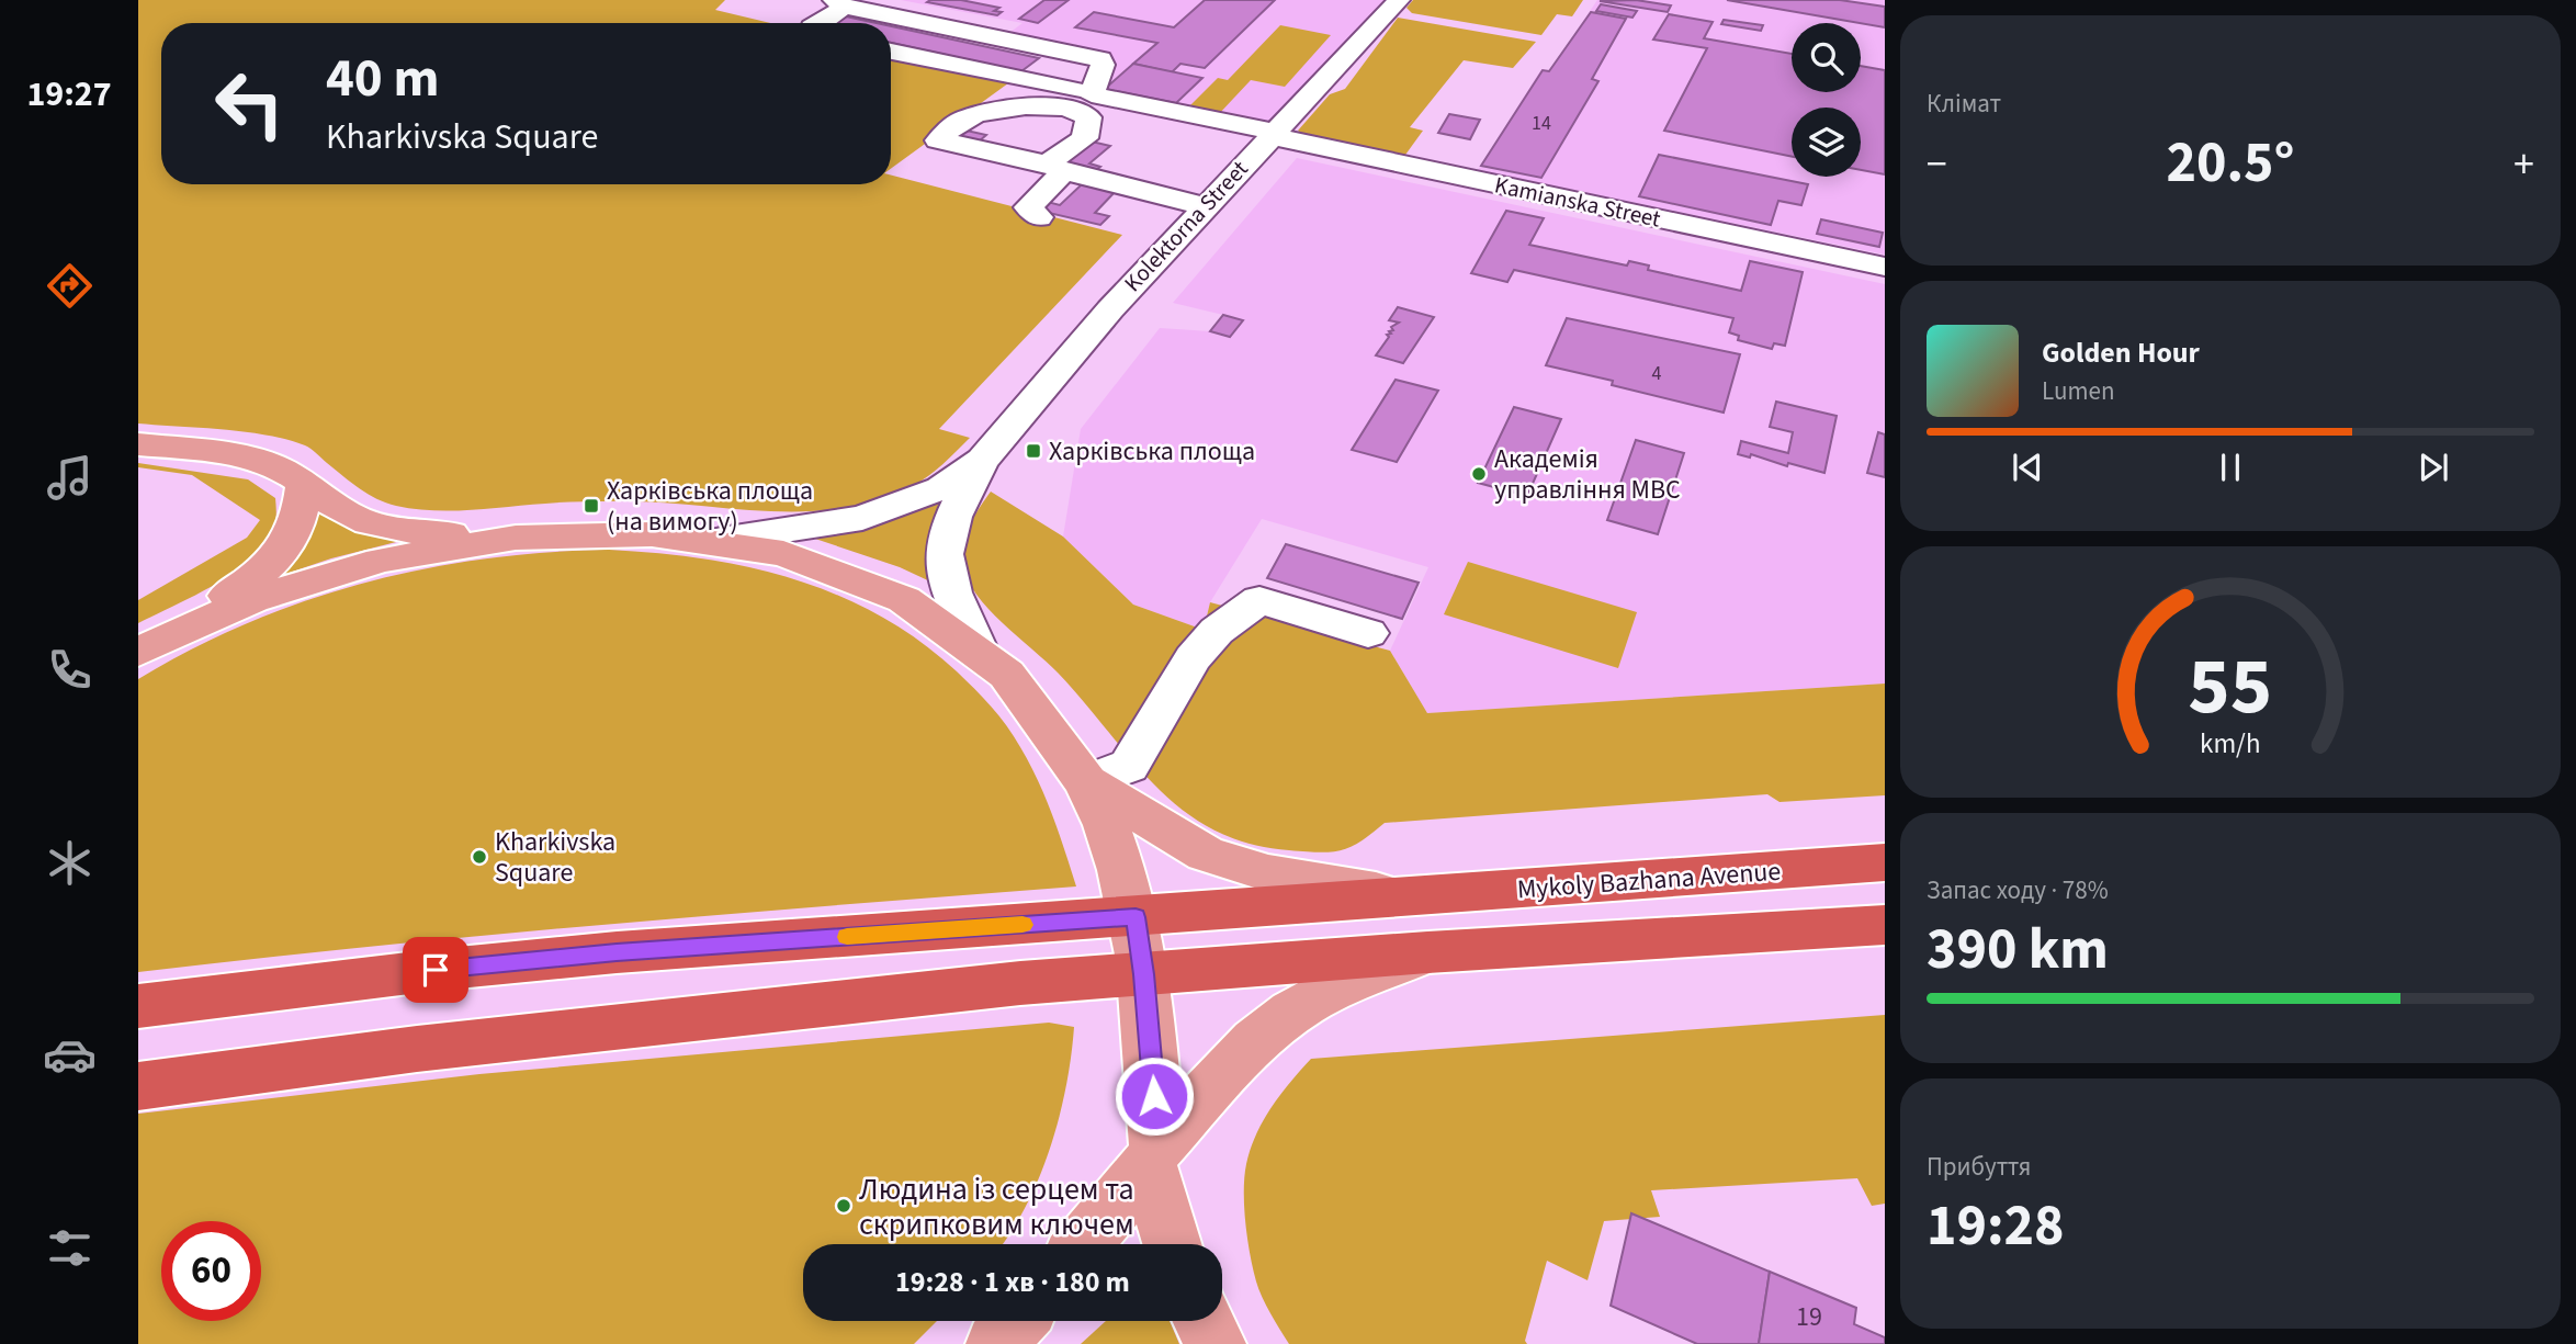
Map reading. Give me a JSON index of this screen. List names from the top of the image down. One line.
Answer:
{"streets":{"highway":["Mykoly Bazhana Avenue"],"street":["Kamianska Street","Kolektorna Street"]},"crossings":[["Kamianska Street","Kolektorna Street"]],"places":{"transit":["Харківська площа","Харківська площа (на вимогу)"],"other":["Академія управління МВС","Kharkivska Square","Людина із серцем та скрипковим ключем"]},"house_numbers":["14","4","19"],"page":{"tabs":"19:27","tile":["Клімат",["Запас ходу · 78%","390 km"],["Прибуття","19:28"]],"turn":["40 m","Kharkivska Square"],"heat":["−","20.5°","+"],"song":["Golden Hour","Lumen"],"limit":"60","trip":"19:28 · 1 хв · 180 m","gauge":["55","km/h"]}}
